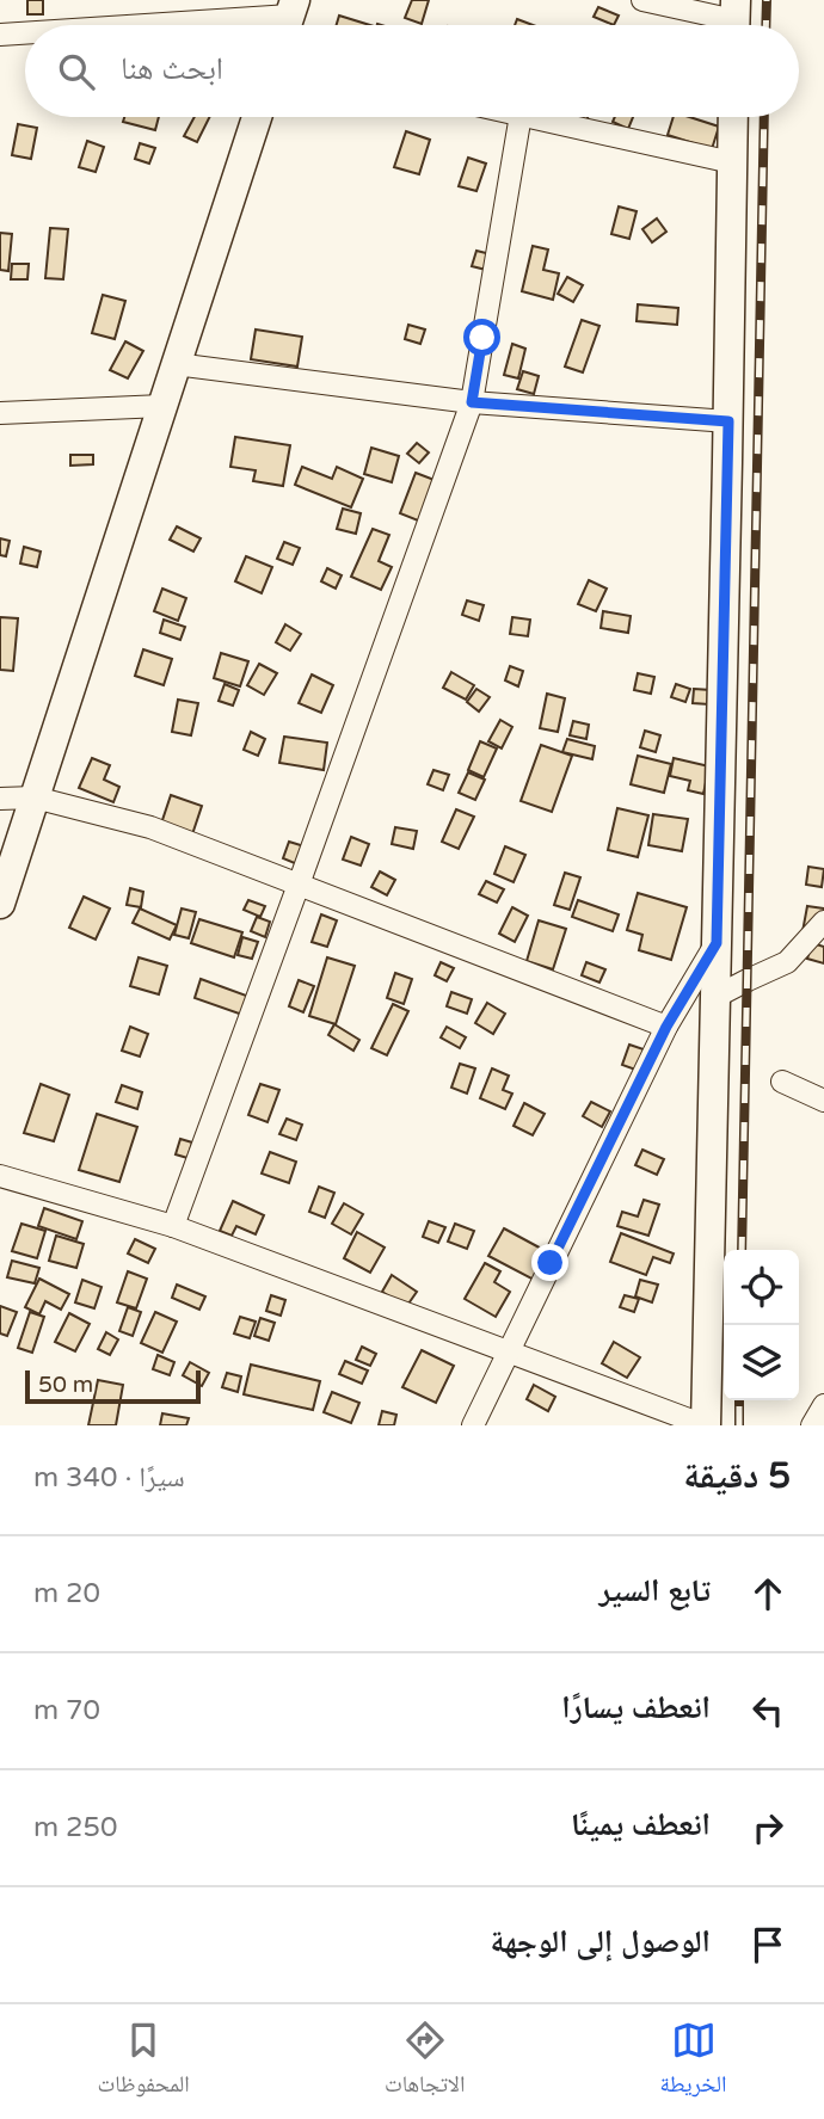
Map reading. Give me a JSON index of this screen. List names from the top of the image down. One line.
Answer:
{"scale_bar":"50 m","page":{"search":"ابحث هنا","scale":"50 m","heading":["5 دقيقة","سيرًا · 340 m"],"list":[["تابع السير","20 m"],["انعطف يسارًا","70 m"],["انعطف يمينًا","250 m"],"الوصول إلى الوجهة"],"nav":["الخريطة","الاتجاهات","المحفوظات"]}}
